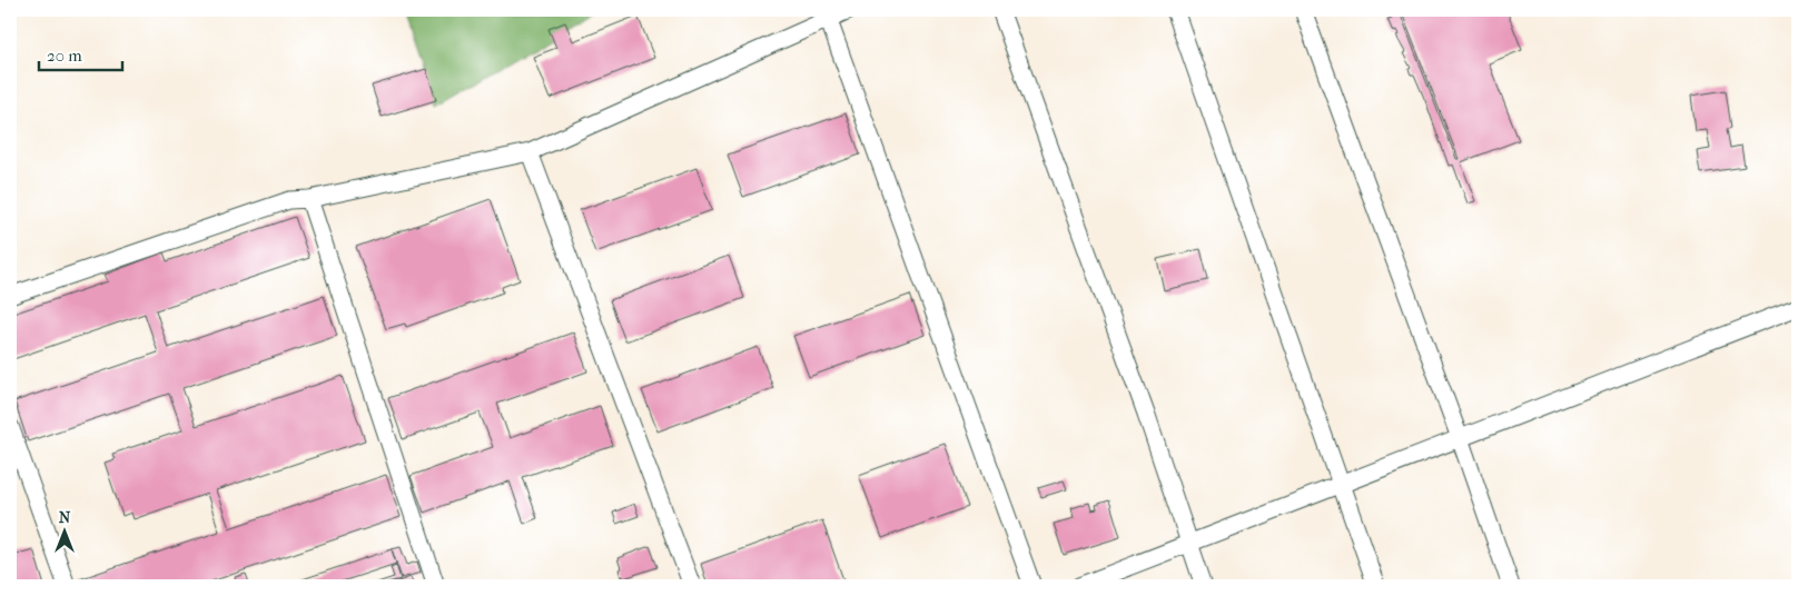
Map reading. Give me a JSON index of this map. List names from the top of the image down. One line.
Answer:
{"scale_bar":"20 m","north":"top"}
